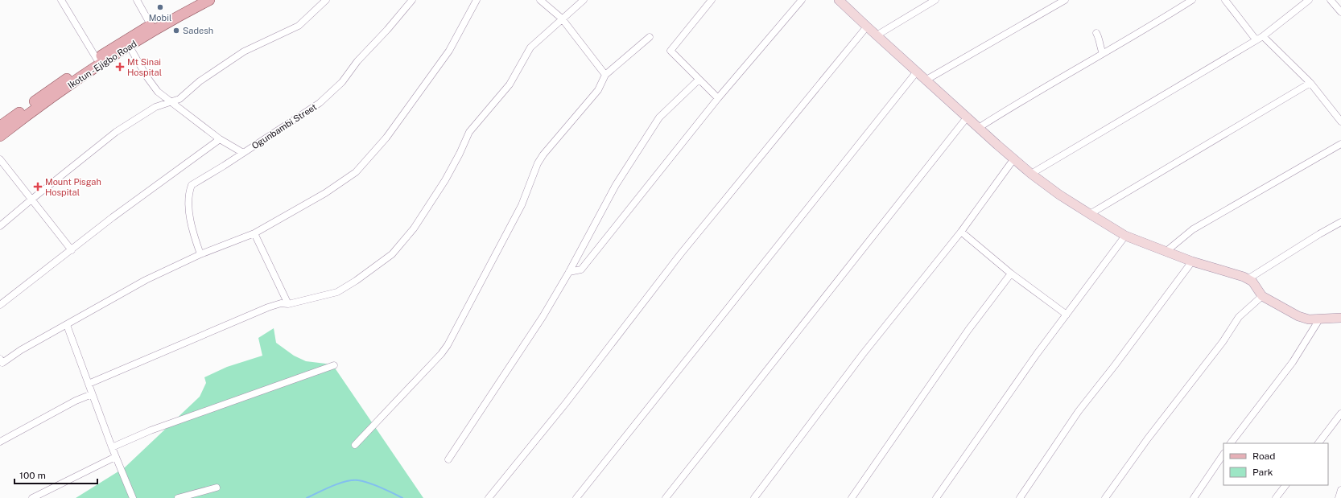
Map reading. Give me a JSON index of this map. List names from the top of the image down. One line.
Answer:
{"streets":{"main road":["Ikotun - Ejigbo Road"],"street":["Ogunbambi Street"]},"places":{"other":["Mobil","Sadesh"],"health":["Mt Sinai Hospital","Mount Pisgah Hospital"]},"legend":["Road","Park"],"scale_bar":"100 m"}
